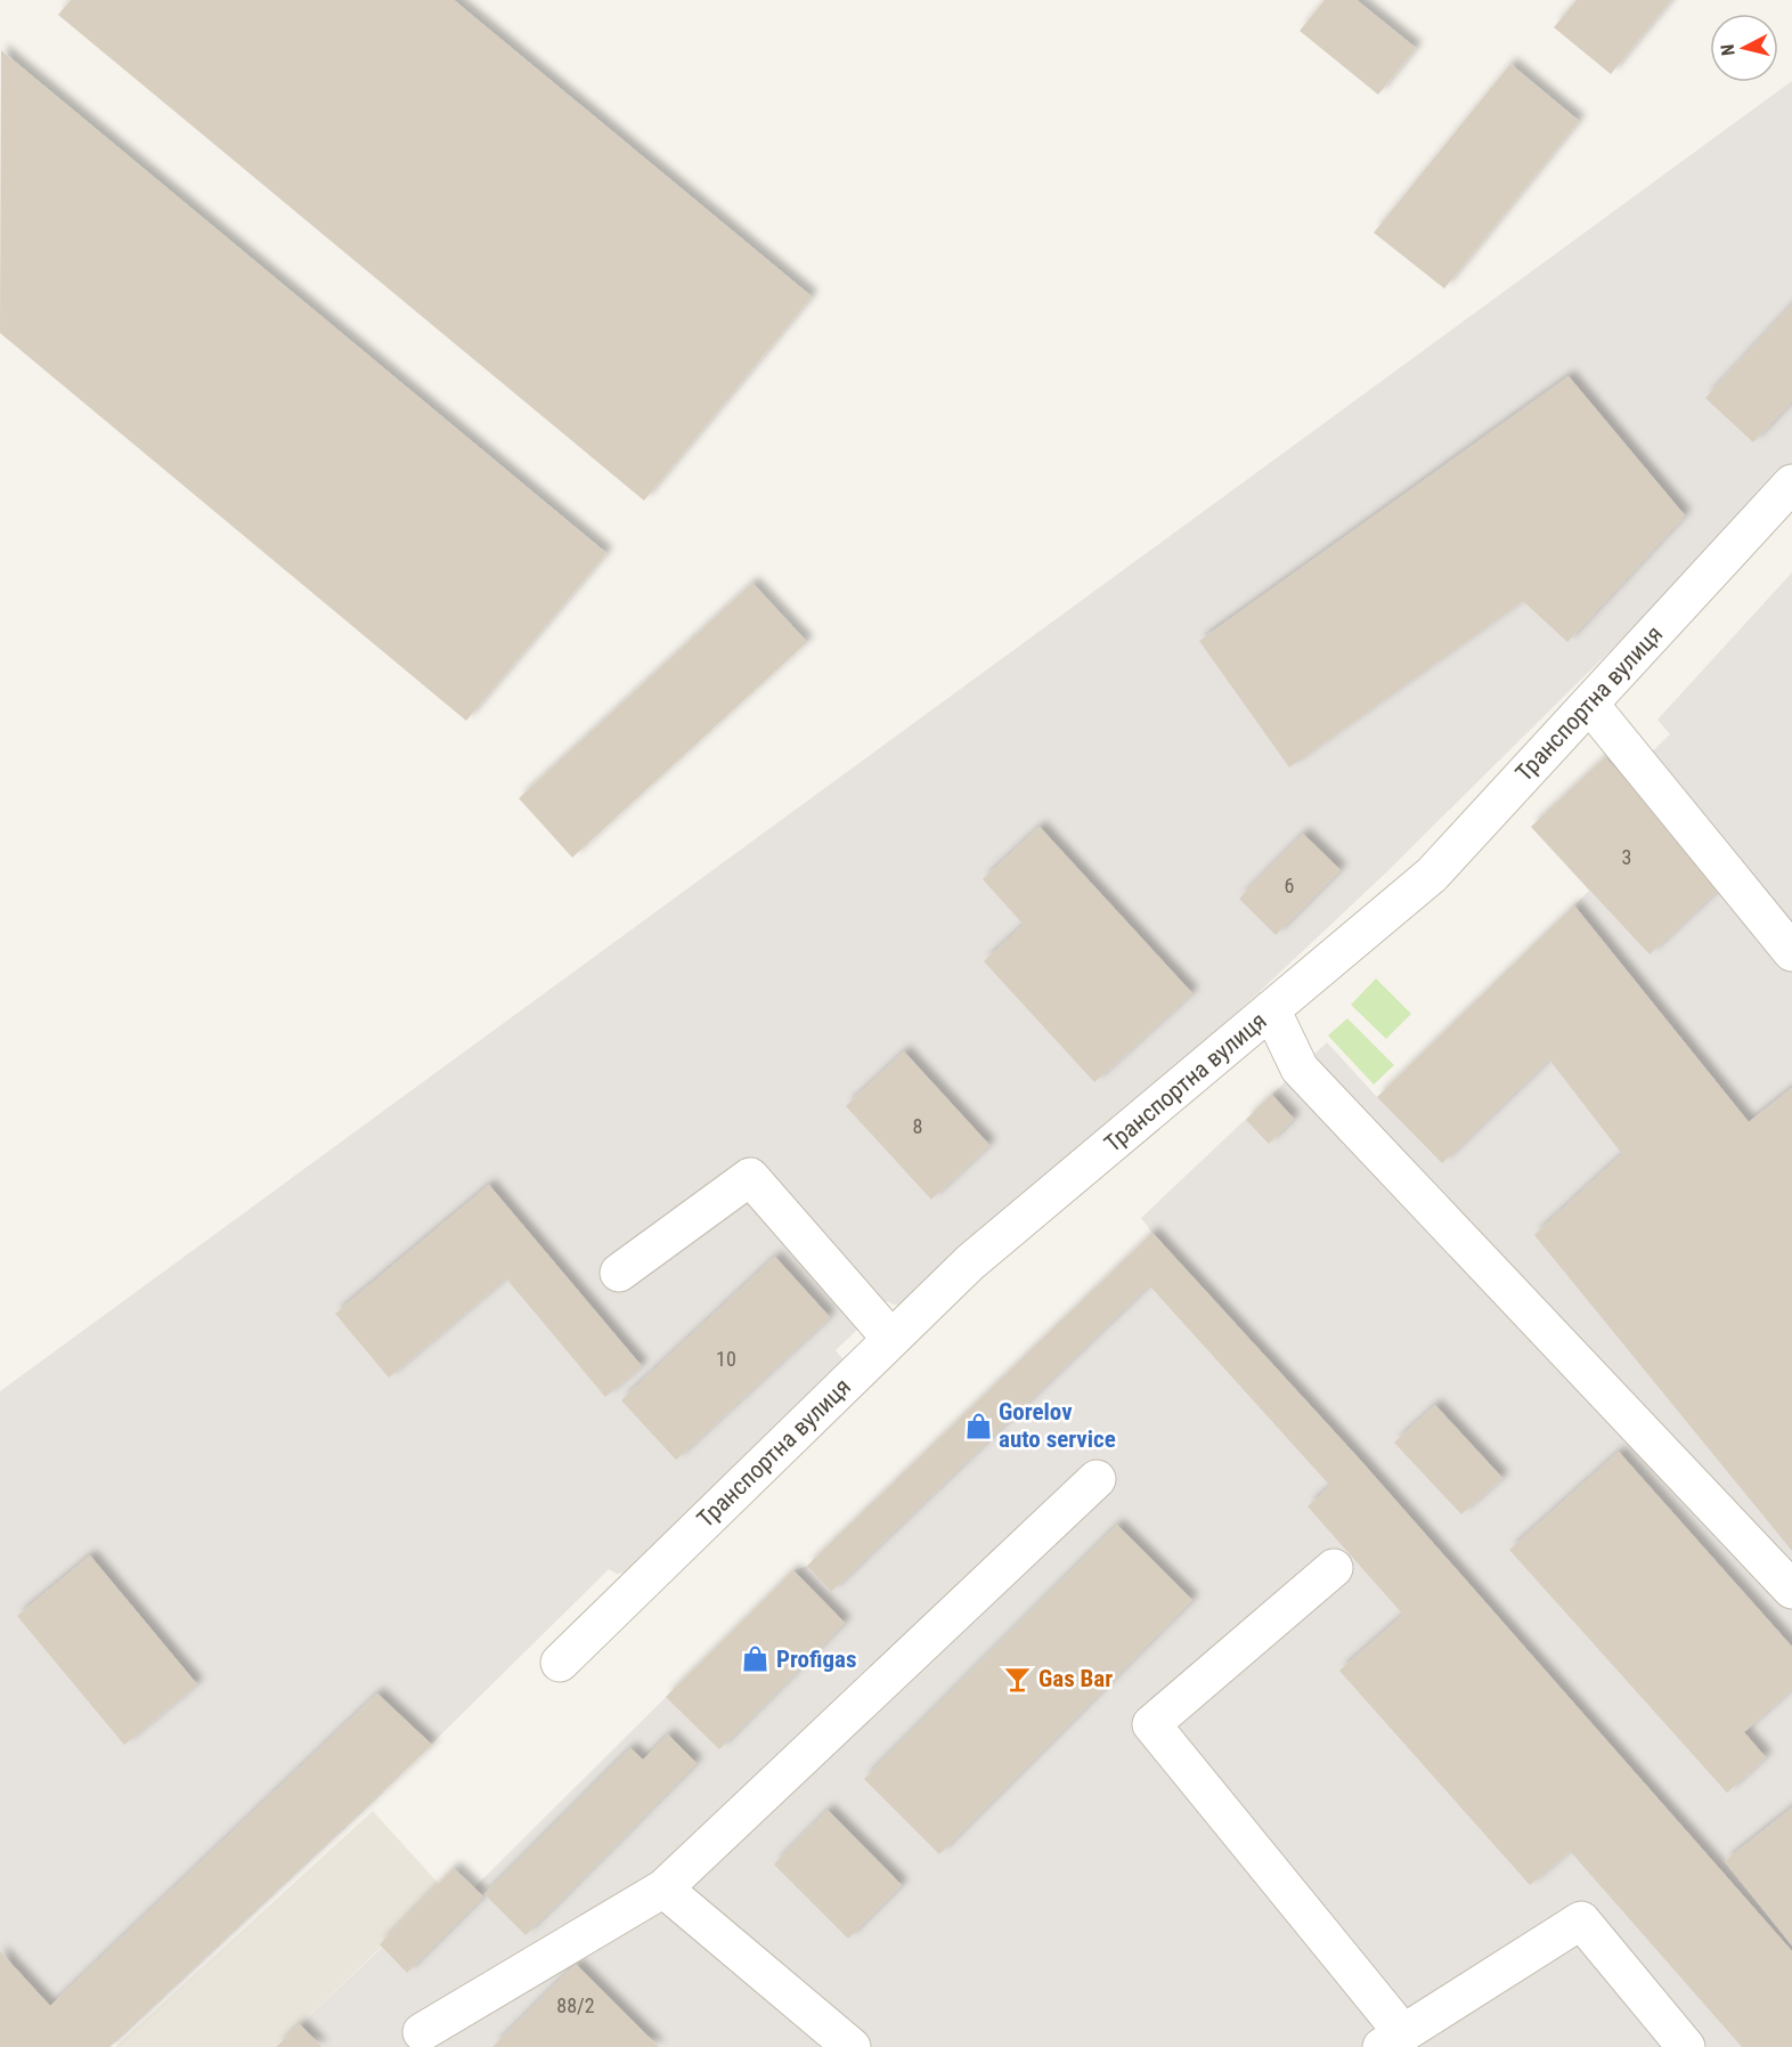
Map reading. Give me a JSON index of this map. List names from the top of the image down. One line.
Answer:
{"streets":{"street":["Транспортна вулиця"]},"places":{"shop":["Gorelov auto service","Profigas"],"bar":["Gas Bar"]},"house_numbers":["3","6","8","10","88/2"],"north":"left"}
